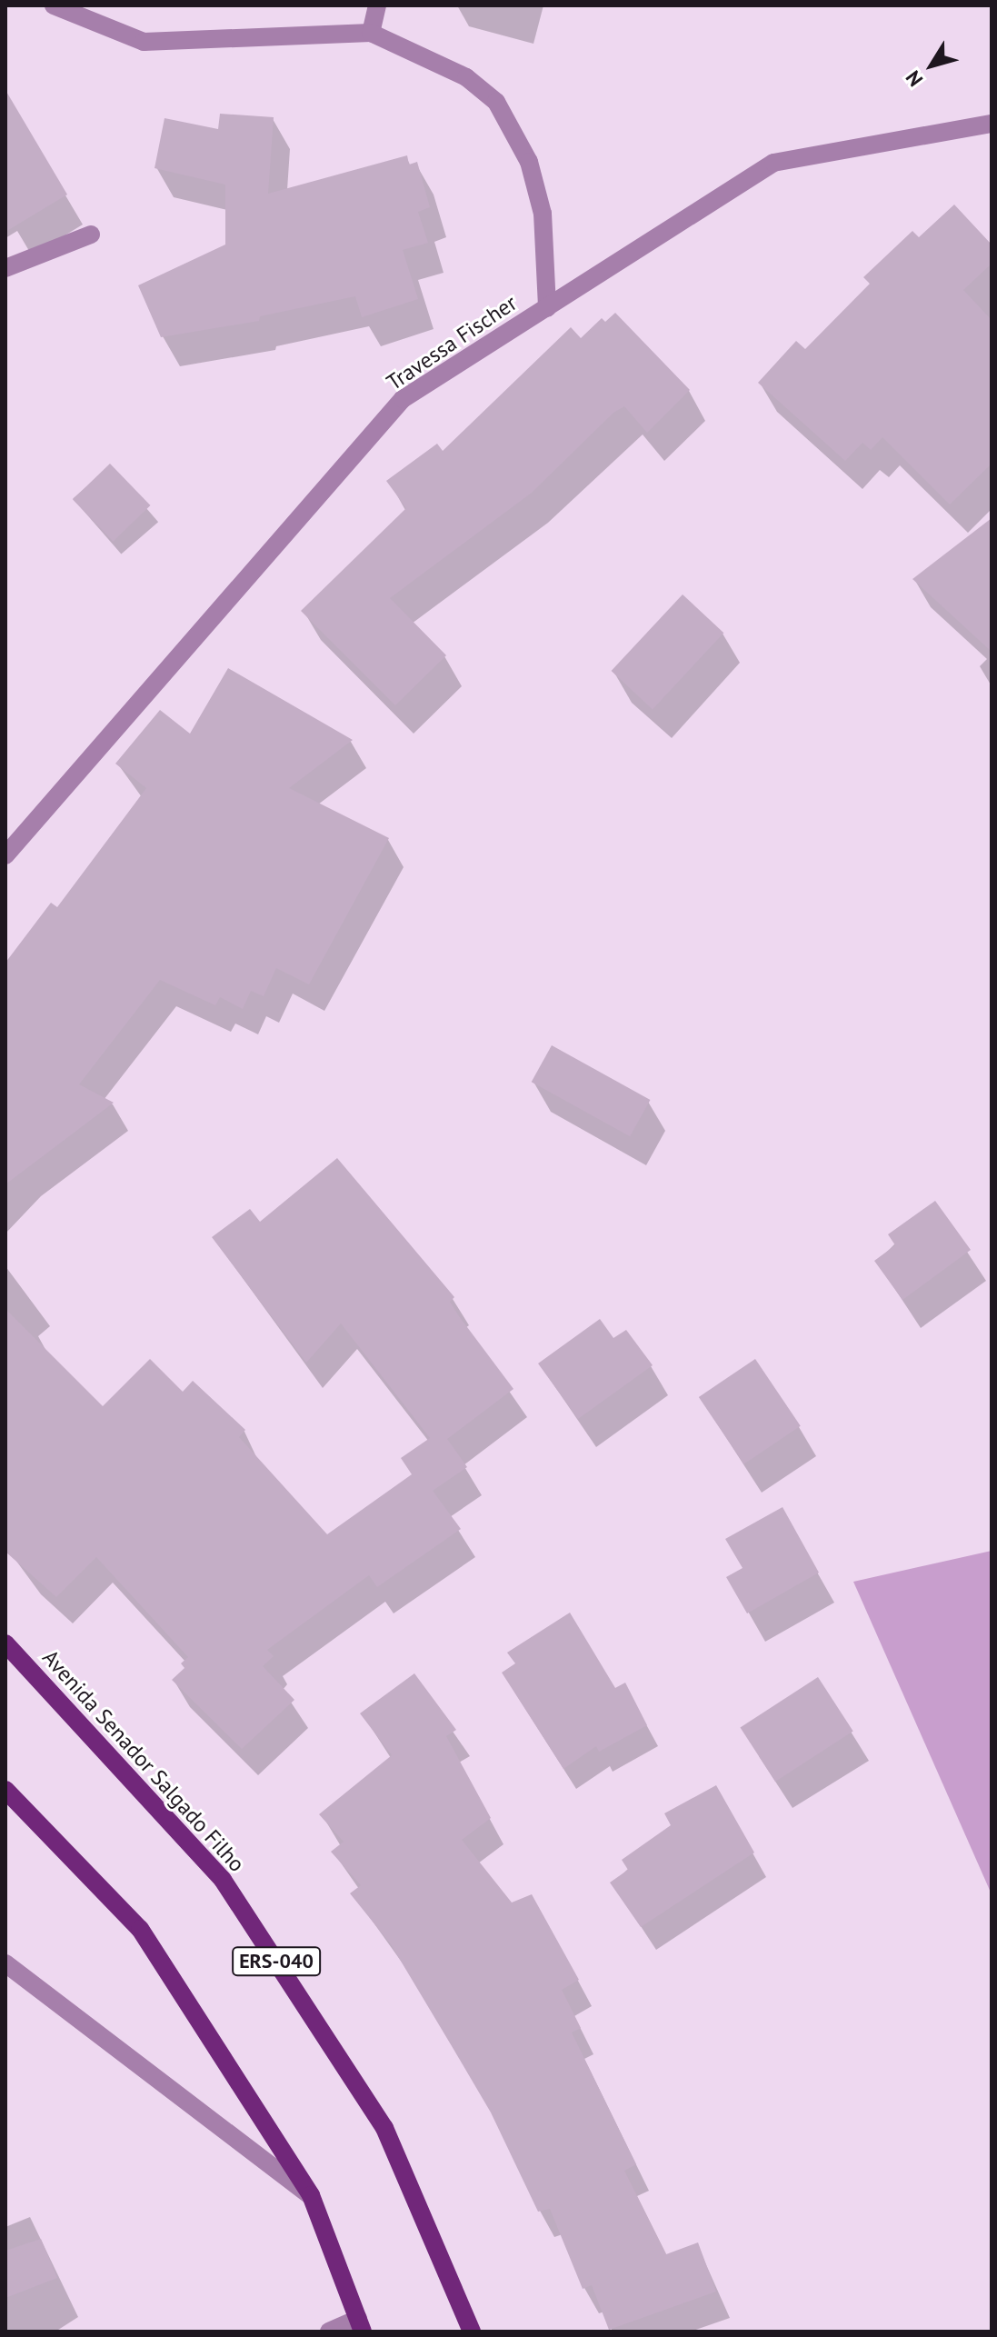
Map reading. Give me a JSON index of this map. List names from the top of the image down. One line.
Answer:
{"streets":{"main road":["Avenida Senador Salgado Filho","ERS-040"],"street":["Travessa Fischer"]},"north":"bottom left"}
